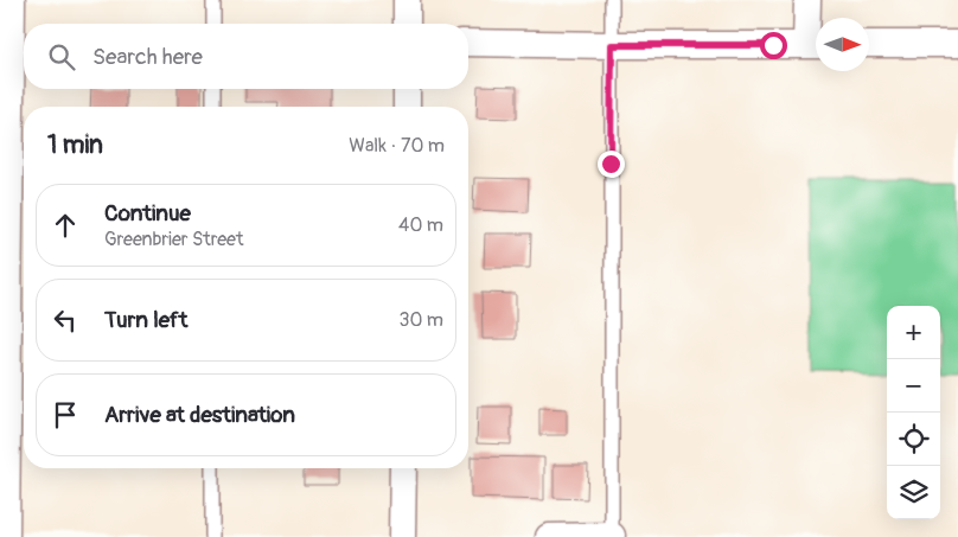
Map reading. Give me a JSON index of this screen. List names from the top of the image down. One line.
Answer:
{"north":"right","page":{"search":"Search here","heading":["1 min","Walk · 70 m"],"list":[["Continue","Greenbrier Street","40 m"],["Turn left","30 m"],"Arrive at destination"],"map_buttons":["+","−"]}}
